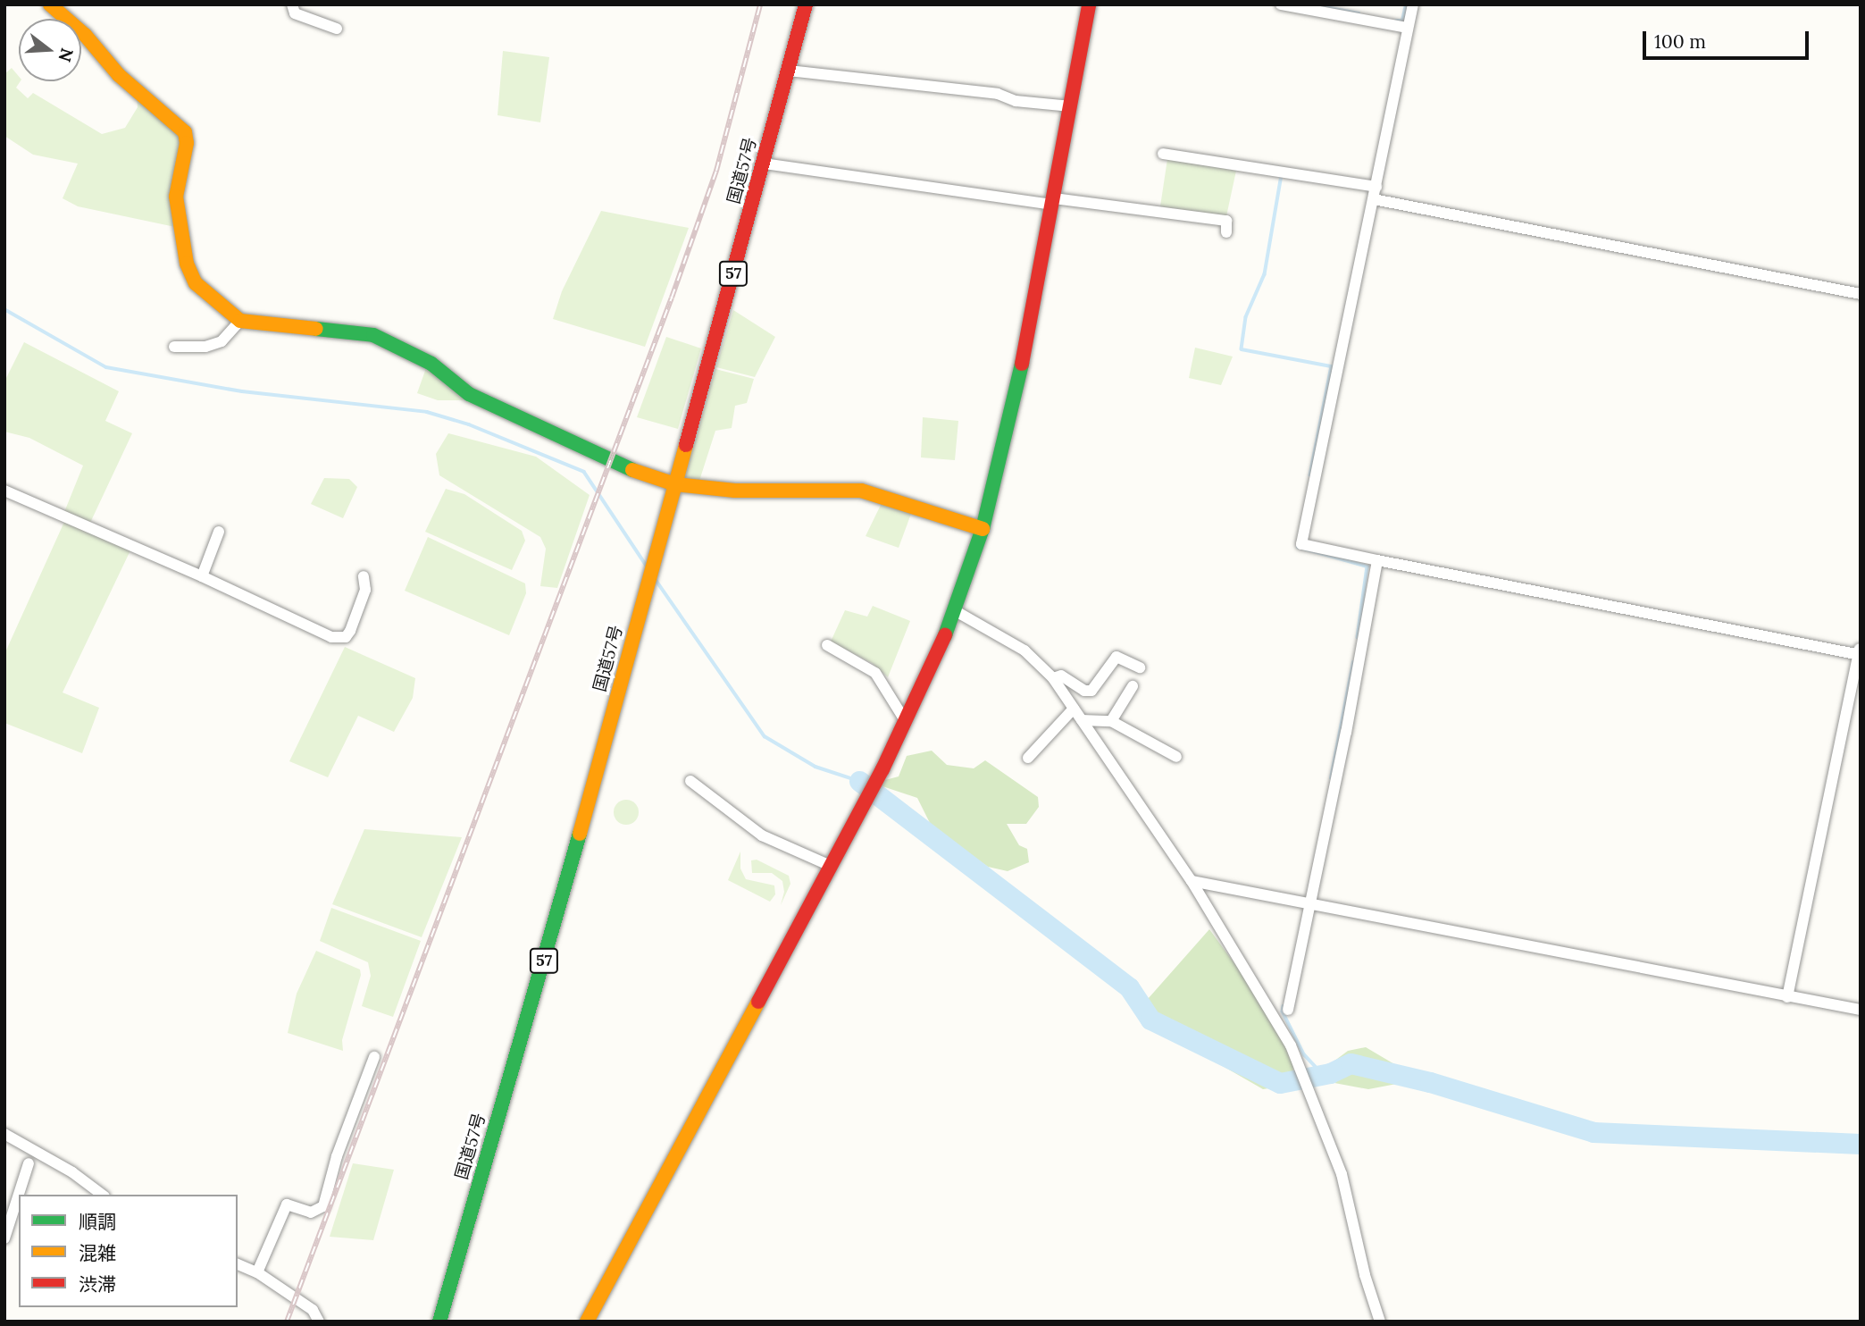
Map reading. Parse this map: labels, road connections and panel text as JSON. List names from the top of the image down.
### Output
{
  "streets": {
    "main road": ["国道57号", "57"]
  },
  "legend": ["順調", "混雑", "渋滞"],
  "scale_bar": "100 m",
  "north": "right"
}
